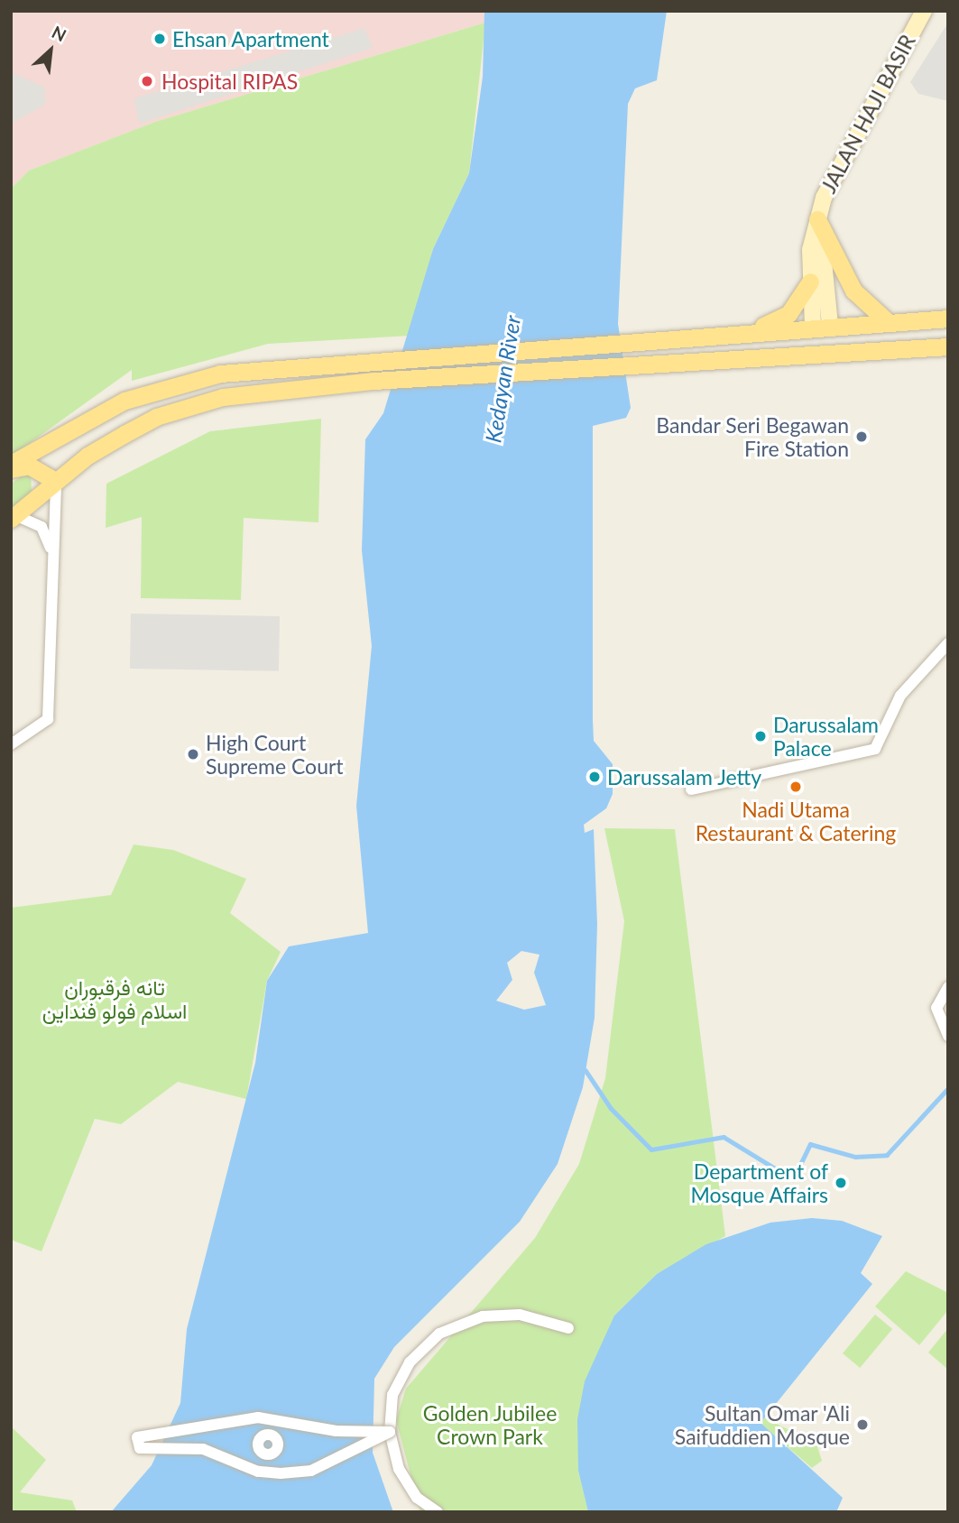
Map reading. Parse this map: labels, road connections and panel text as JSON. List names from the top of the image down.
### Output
{
  "streets": {
    "main road": ["JALAN HAJI BASIR"]
  },
  "water": ["Kedayan River"],
  "parks": ["تانه فرقبوران اسلام فولو فنداين", "Golden Jubilee Crown Park"],
  "places": [
    "Ehsan Apartment",
    "Hospital RIPAS",
    "Bandar Seri Begawan Fire Station",
    "Darussalam Palace",
    "High Court Supreme Court",
    "Darussalam Jetty",
    "Nadi Utama Restaurant & Catering",
    "Department of Mosque Affairs",
    "Sultan Omar 'Ali Saifuddien Mosque"
  ],
  "north": "top right"
}
